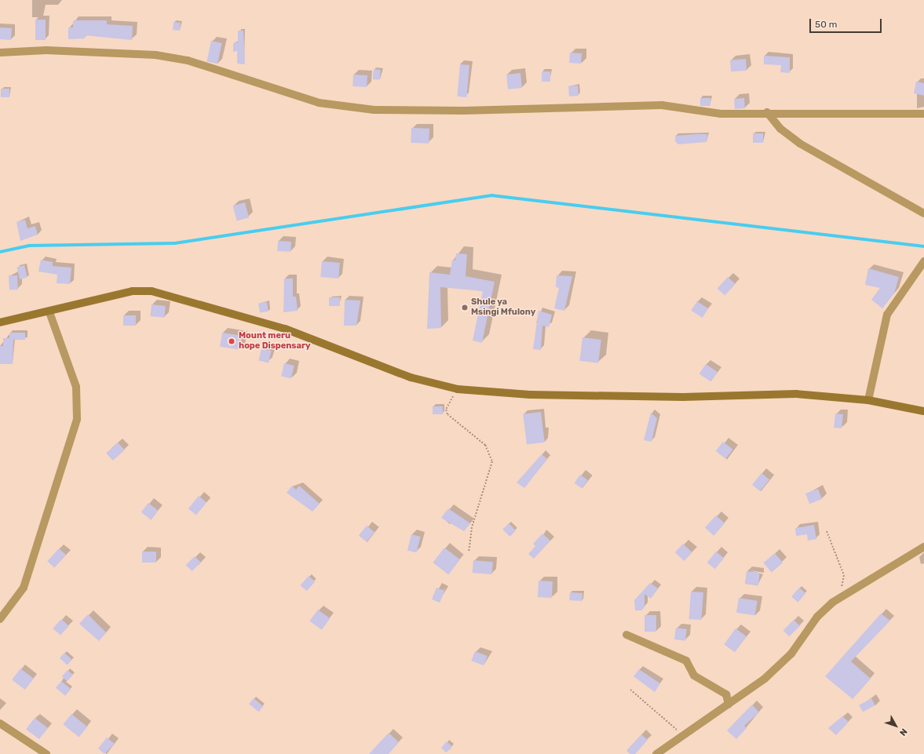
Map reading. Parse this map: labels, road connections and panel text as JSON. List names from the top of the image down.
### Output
{
  "places": ["Shule ya Msingi Mfulony", "Mount meru hope Dispensary"],
  "scale_bar": "50 m",
  "north": "bottom right"
}
